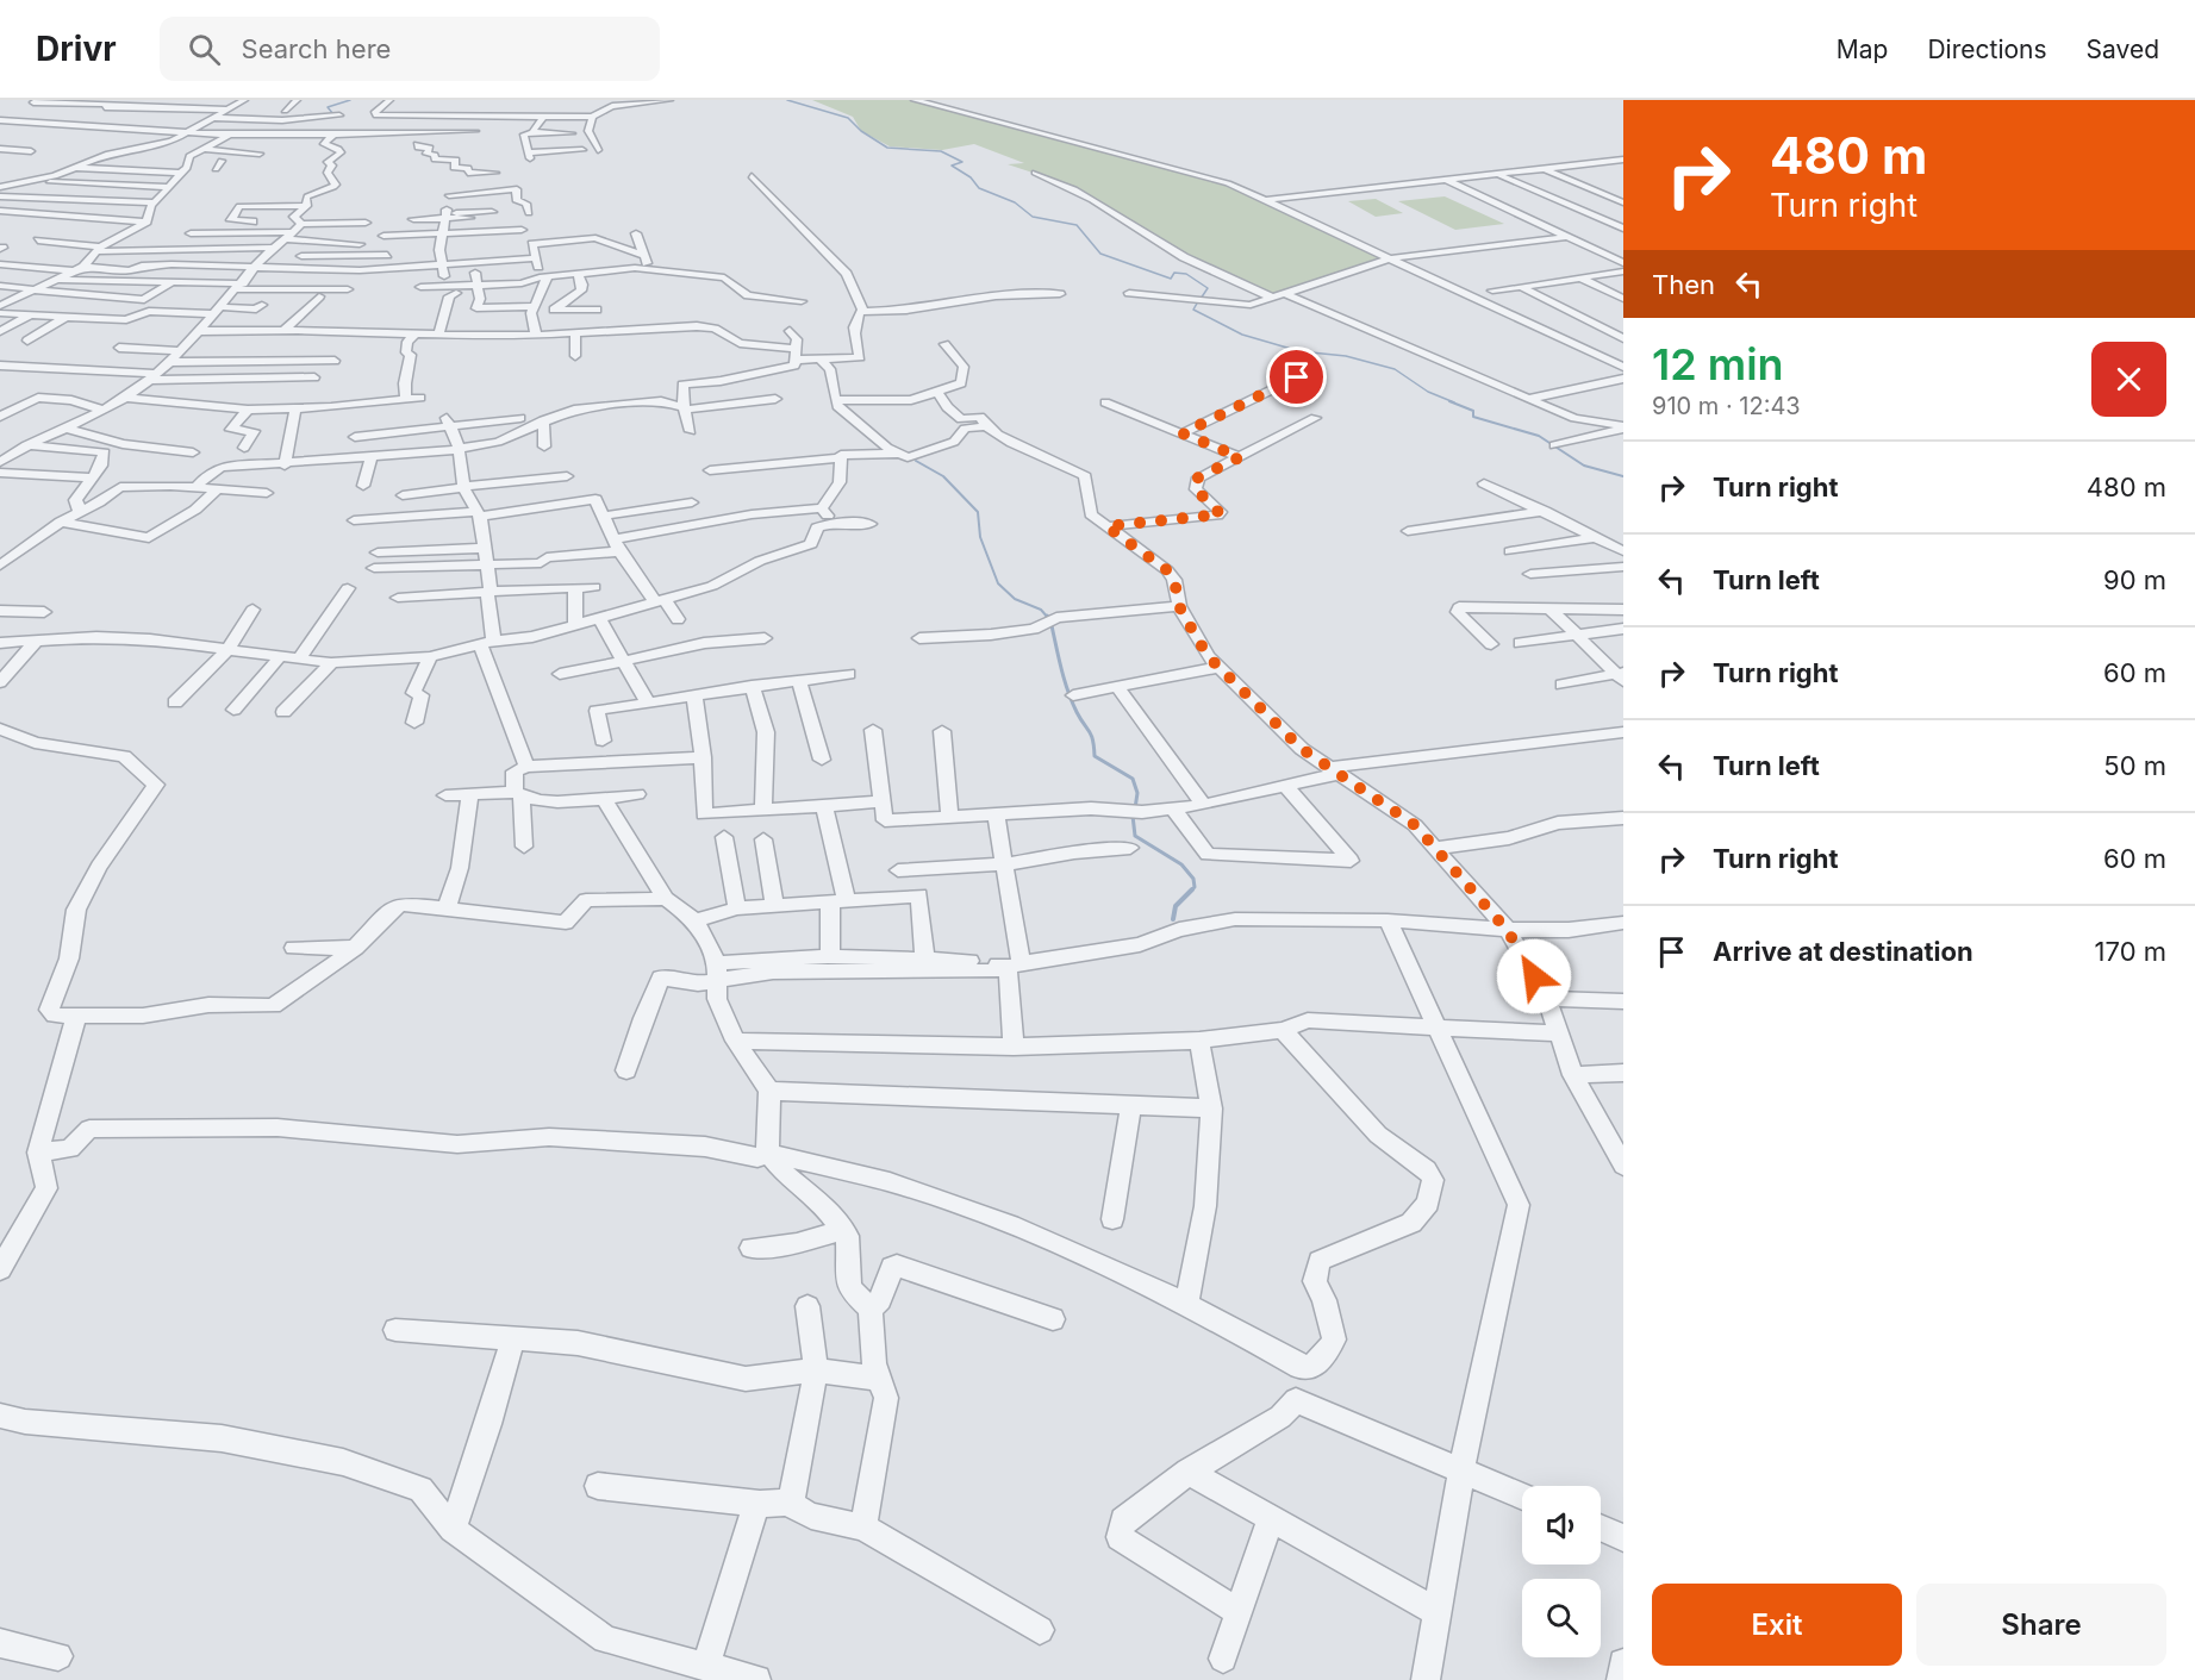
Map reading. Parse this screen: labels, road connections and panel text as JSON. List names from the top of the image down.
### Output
{
  "page": {
    "header": "Drivr",
    "search": "Search here",
    "nav": ["Map", "Directions", "Saved"],
    "turn": ["480 m", "Turn right"],
    "then": "Then",
    "heading": ["12 min", "910 m · 12:43"],
    "list": [
      {
        "name": "Turn right",
        "value": "480 m"
      },
      {
        "name": "Turn left",
        "value": "90 m"
      },
      {
        "name": "Turn right",
        "value": "60 m"
      },
      {
        "name": "Turn left",
        "value": "50 m"
      },
      {
        "name": "Turn right",
        "value": "60 m"
      },
      {
        "name": "Arrive at destination",
        "value": "170 m"
      }
    ],
    "buttons": ["Exit", "Share"]
  }
}
